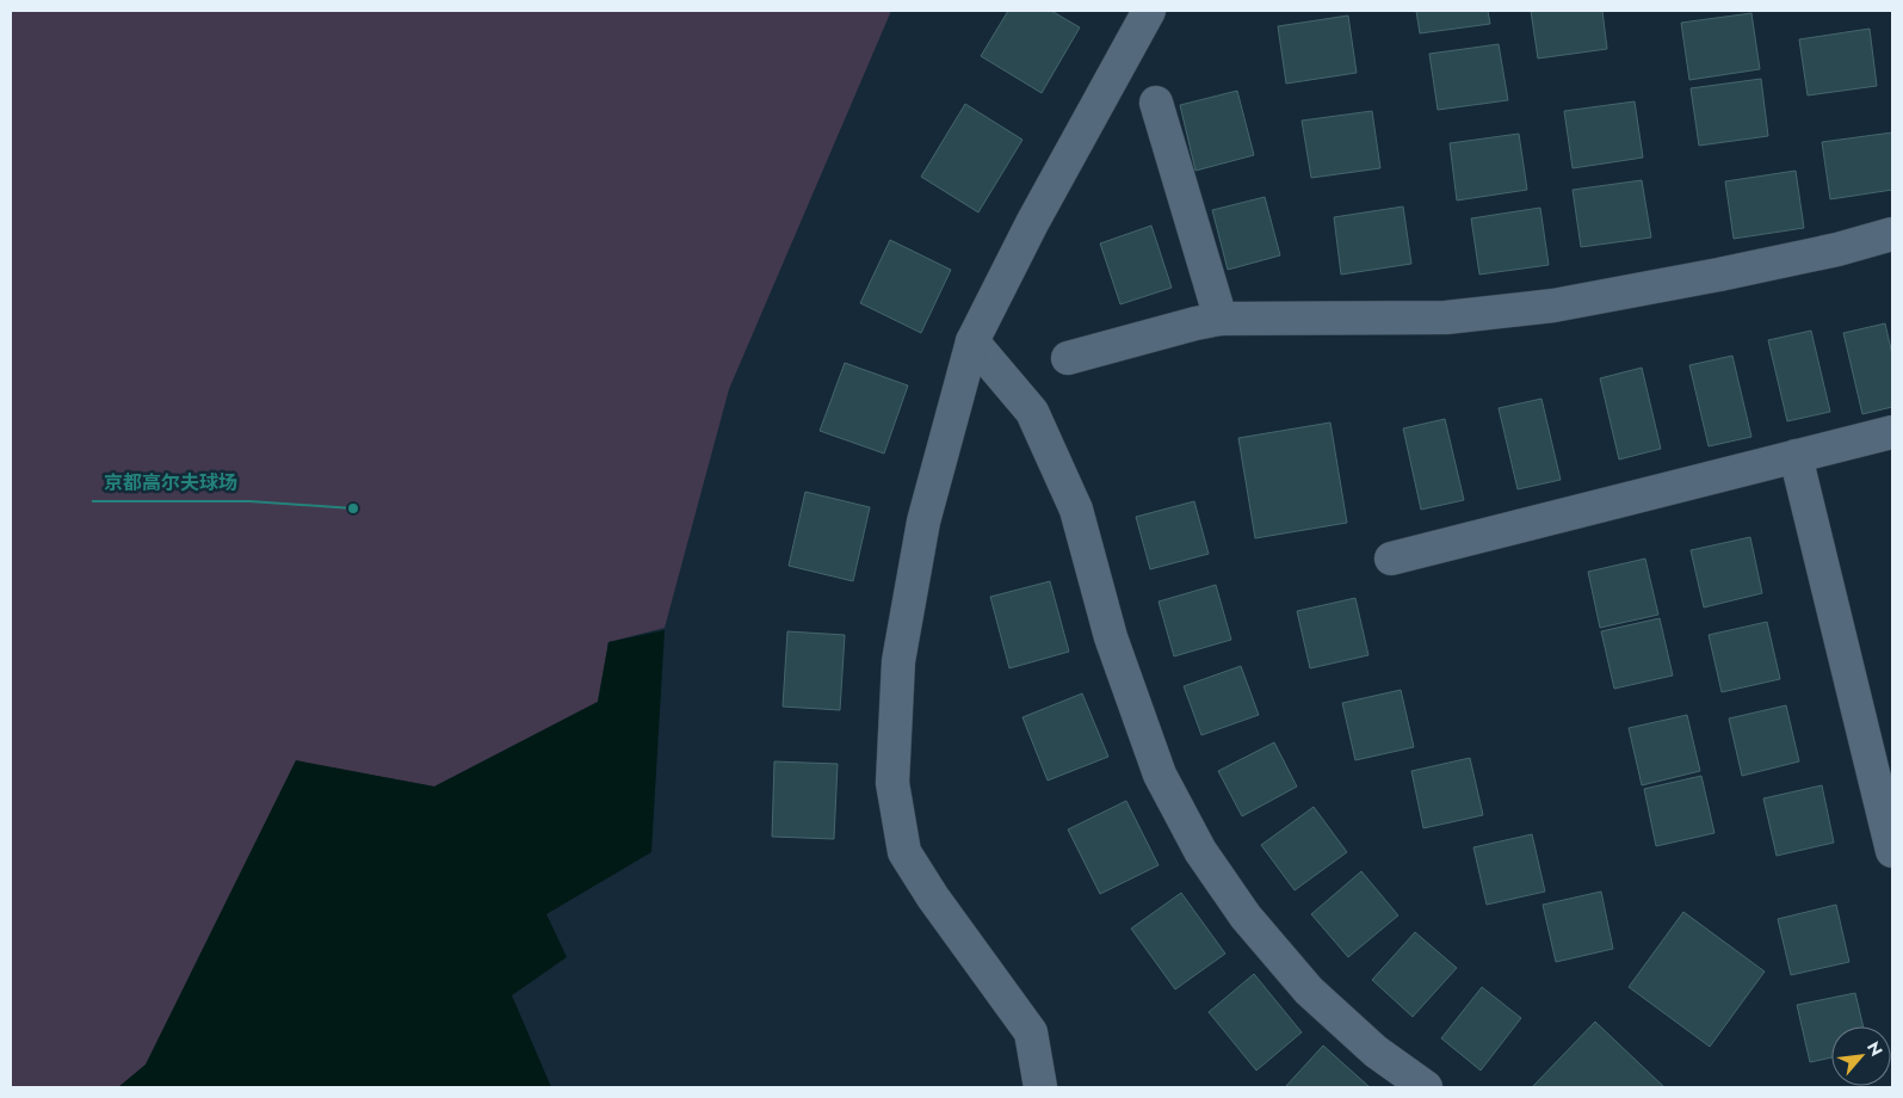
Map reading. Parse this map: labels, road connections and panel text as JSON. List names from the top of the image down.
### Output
{
  "places": ["京都高尔夫球场"],
  "north": "top right"
}
